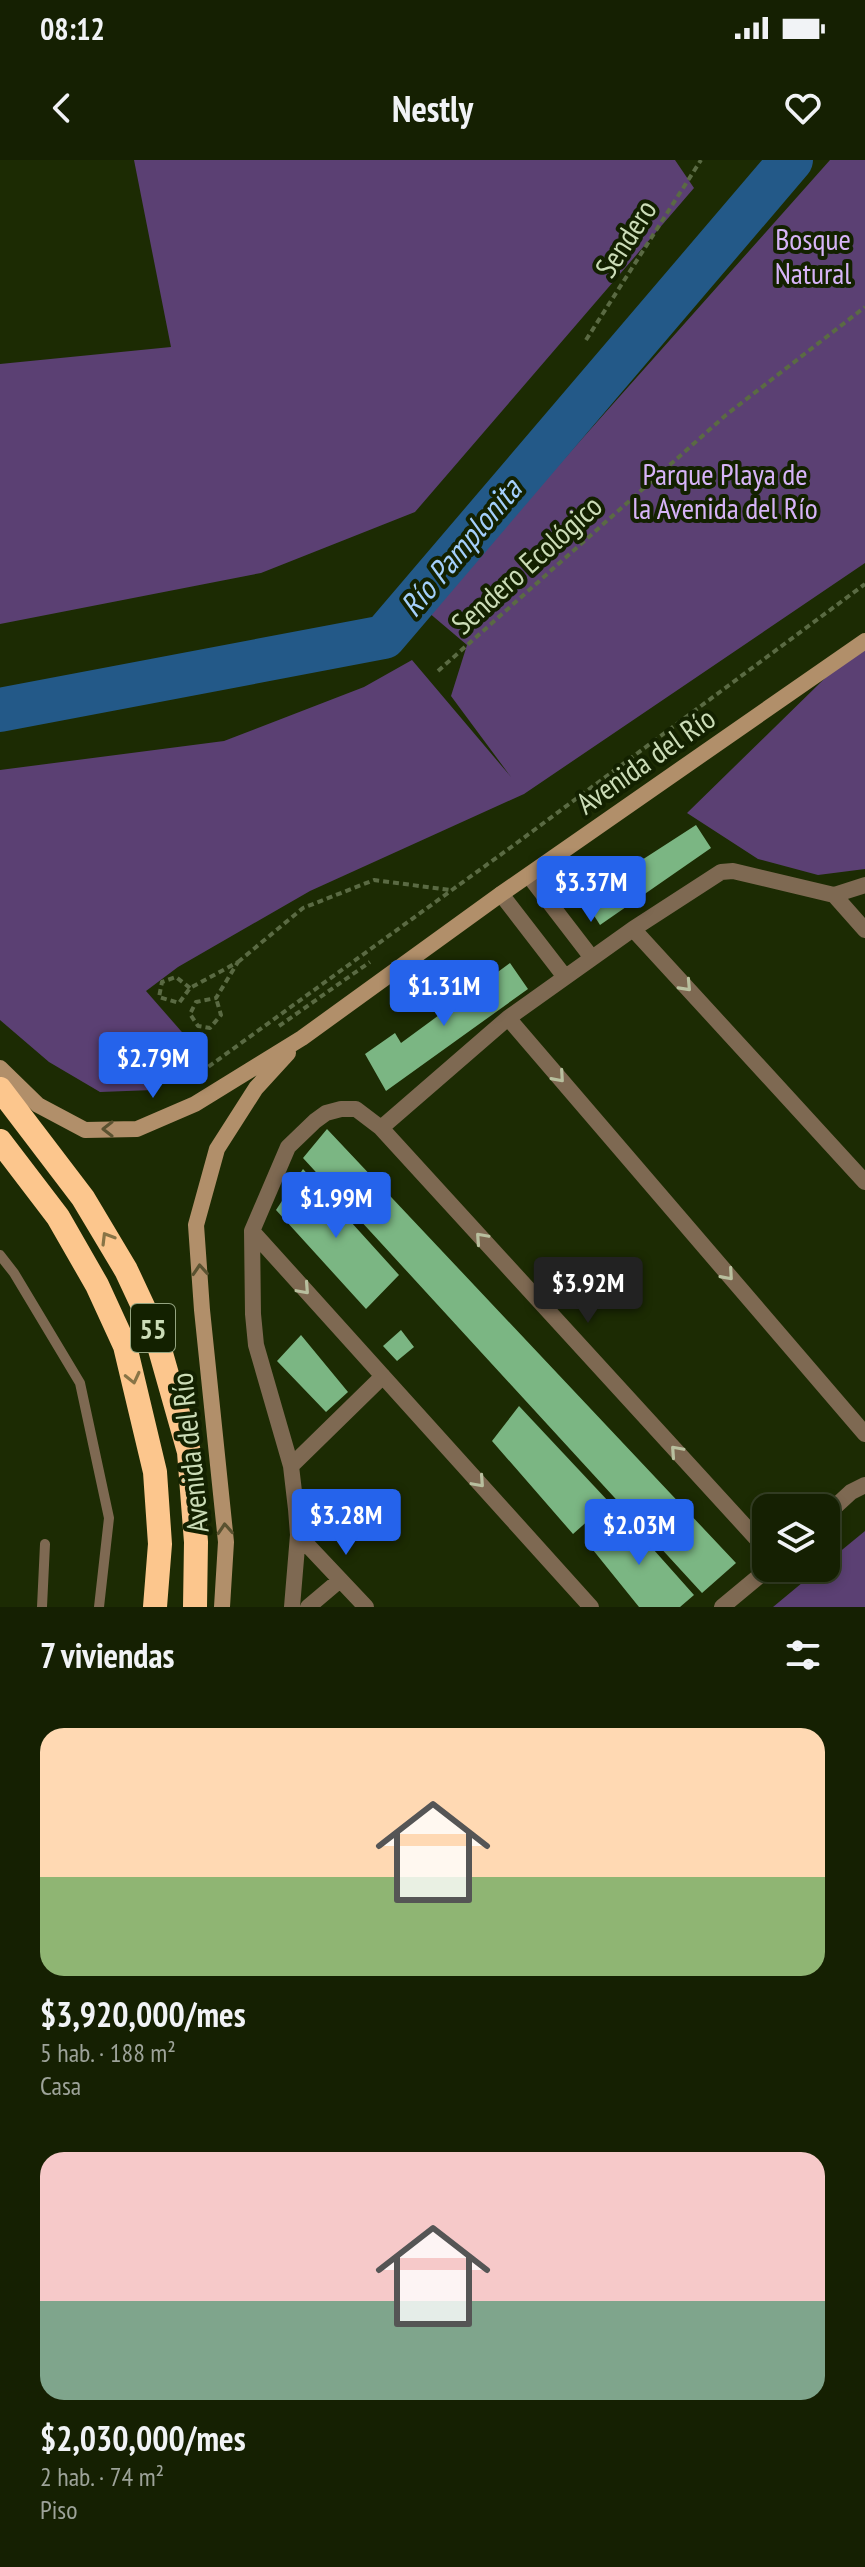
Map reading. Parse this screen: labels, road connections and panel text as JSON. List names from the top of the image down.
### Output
{
  "streets": {
    "highway": ["55"],
    "main road": ["Avenida del Río"],
    "path": ["Sendero", "Sendero Ecológico"]
  },
  "water": ["Río Pamplonita"],
  "parks": ["Bosque Natural", "Parque Playa de la Avenida del Río"],
  "page": {
    "status": "08:12",
    "header": "Nestly",
    "price": [
      "$3.37M",
      "$1.31M",
      "$2.79M",
      "$1.99M",
      "$3.92M",
      "$3.28M",
      "$2.03M"
    ],
    "heading": "7 viviendas",
    "list": [
      {
        "name": "$3,920,000/mes",
        "note": "5 hab. · 188 m² · Casa"
      },
      {
        "name": "$2,030,000/mes",
        "note": "2 hab. · 74 m² · Piso"
      }
    ]
  }
}
